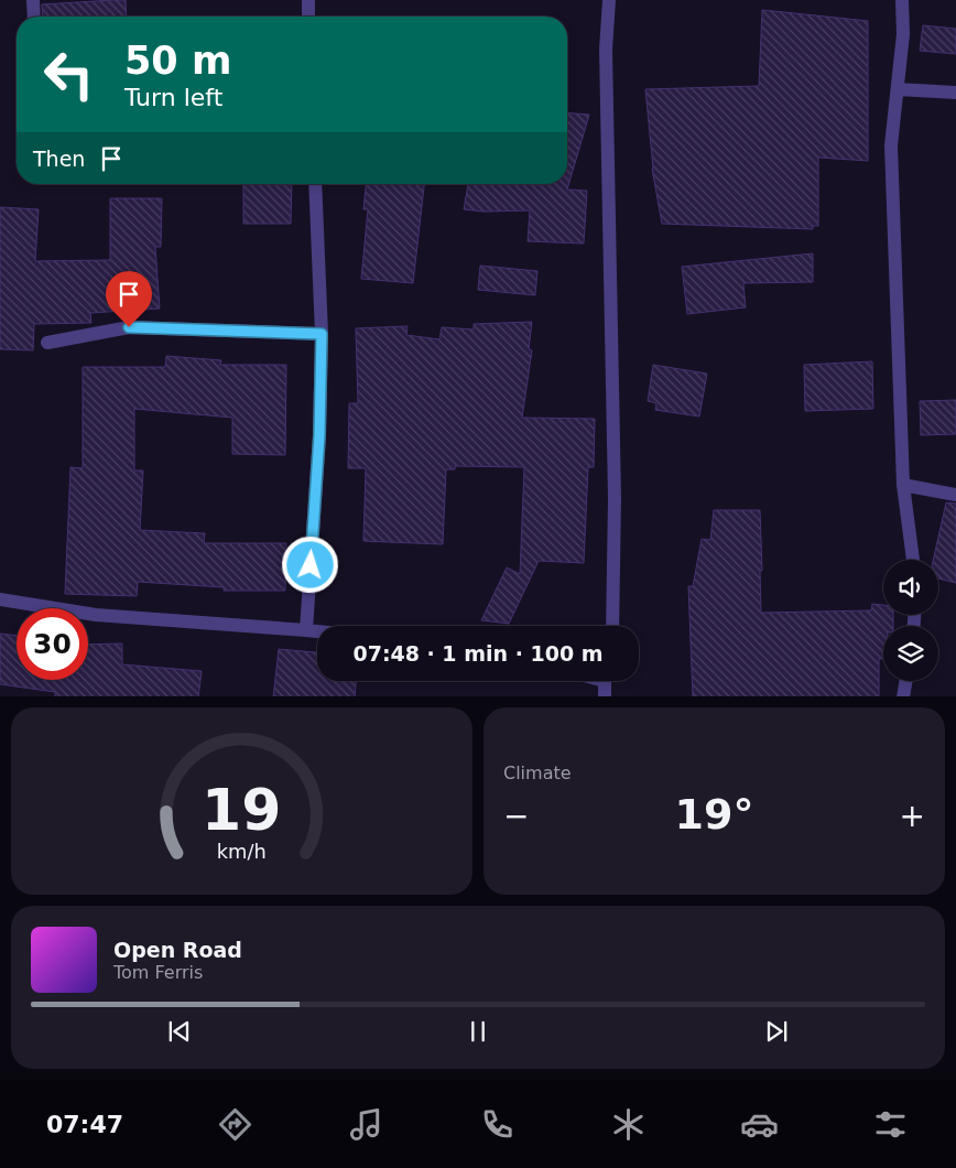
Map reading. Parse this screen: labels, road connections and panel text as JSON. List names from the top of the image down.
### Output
{
  "page": {
    "turn": ["50 m", "Turn left"],
    "then": "Then",
    "limit": "30",
    "trip": "07:48 · 1 min · 100 m",
    "tile": "Climate",
    "heat": ["−", "19°", "+"],
    "song": ["Open Road", "Tom Ferris"],
    "tabs": "07:47",
    "gauge": ["19", "km/h"]
  }
}
